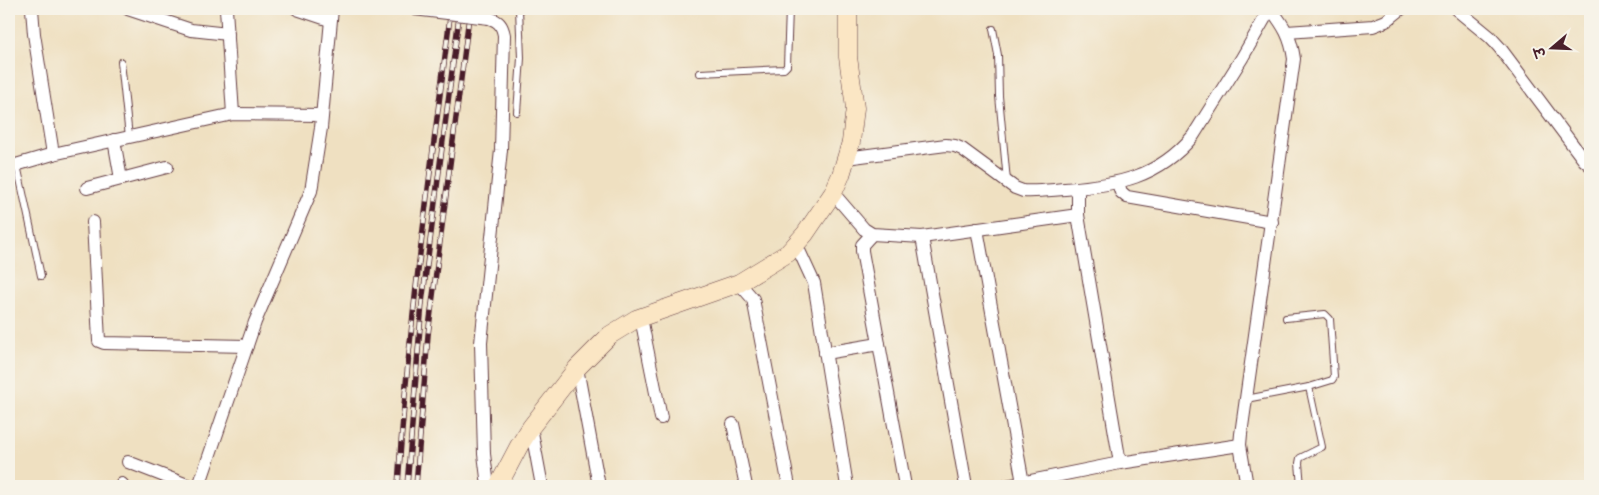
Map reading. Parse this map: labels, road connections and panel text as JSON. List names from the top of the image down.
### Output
{
  "north": "left"
}
